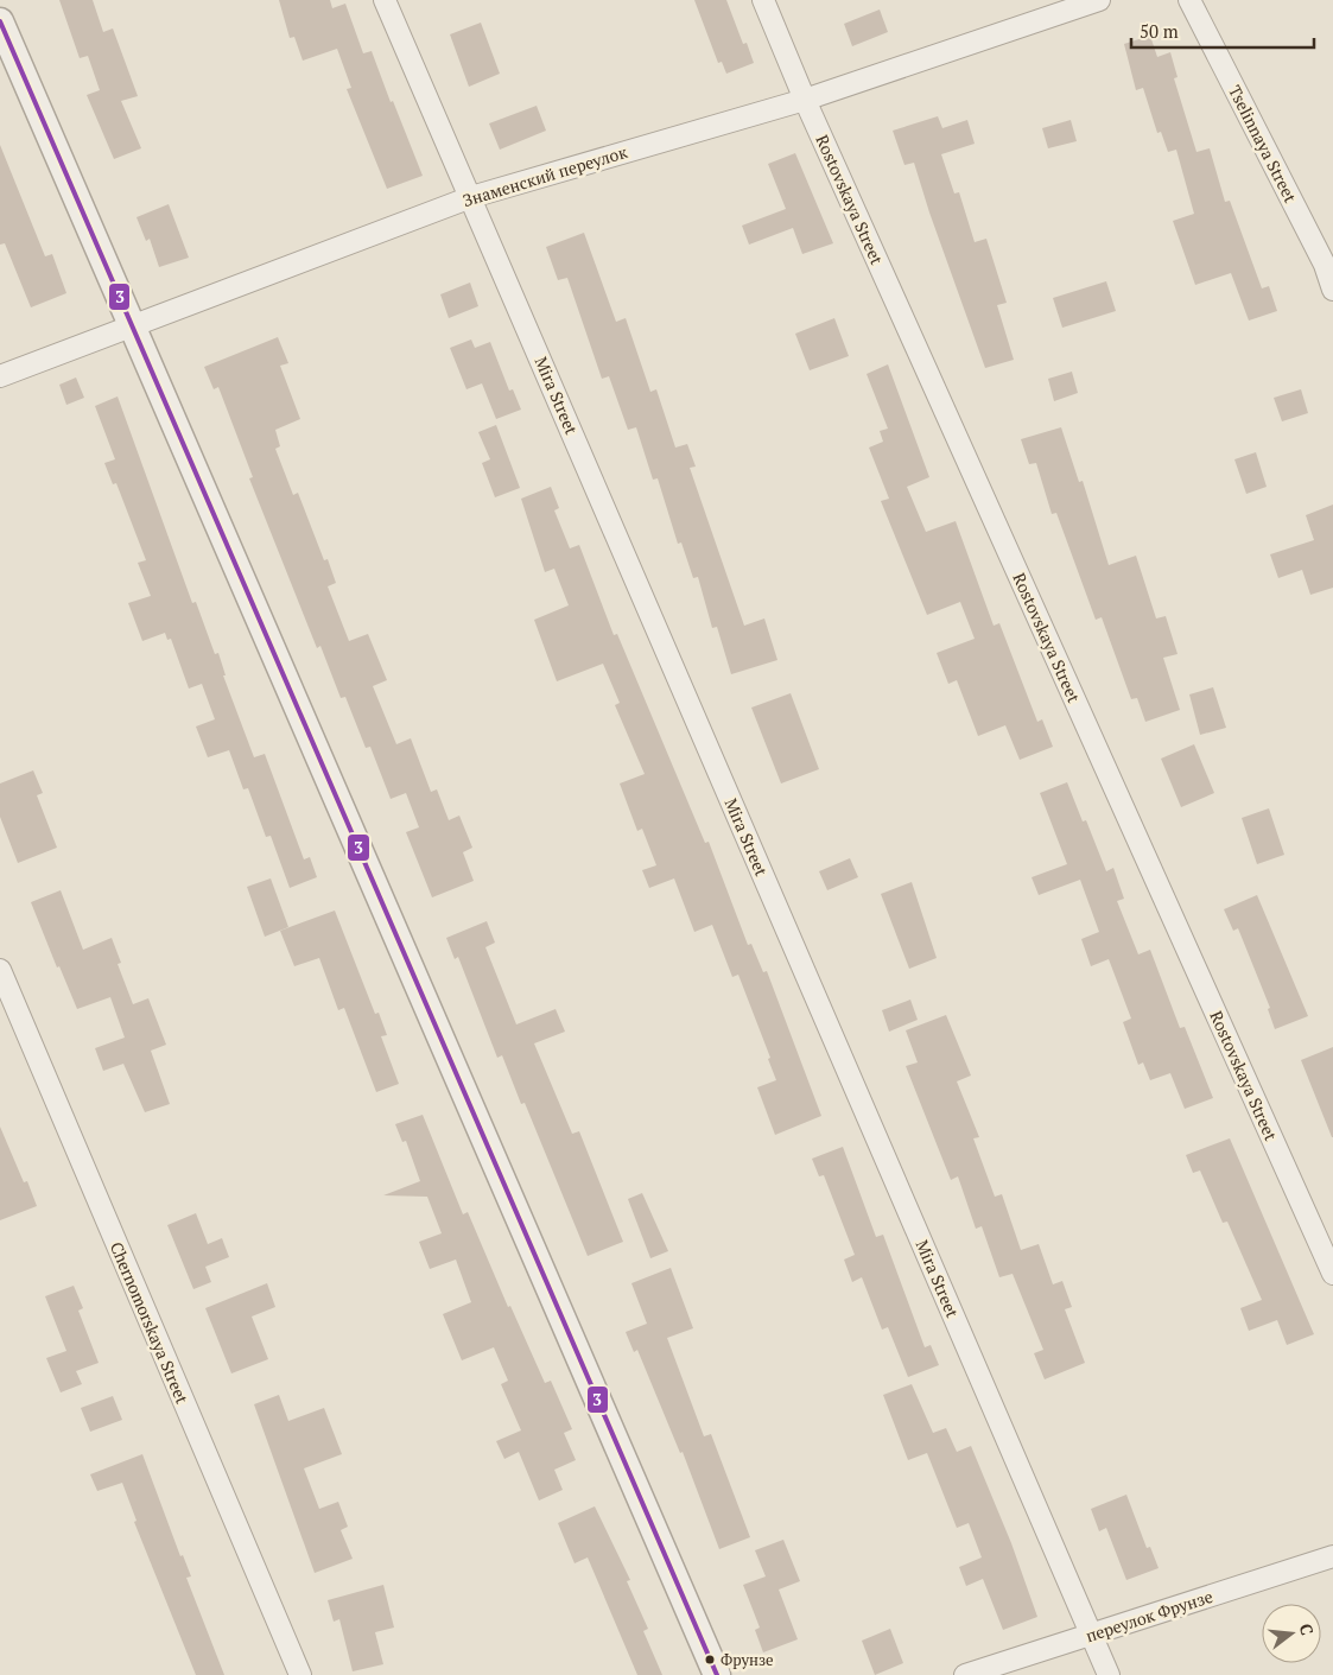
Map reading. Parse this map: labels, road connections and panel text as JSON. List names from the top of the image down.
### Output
{
  "streets": {
    "street": [
      "Tselinnaya Street",
      "Знаменский переулок",
      "Rostovskaya Street",
      "Mira Street",
      "Chernomorskaya Street",
      "переулок Фрунзе"
    ]
  },
  "crossings": [
    ["Знаменский переулок", "Rostovskaya Street"],
    ["Знаменский переулок", "Mira Street"],
    ["Mira Street", "переулок Фрунзе"]
  ],
  "places": ["Фрунзе"],
  "lines": ["transit line 3"],
  "scale_bar": "50 m",
  "north": "right"
}
